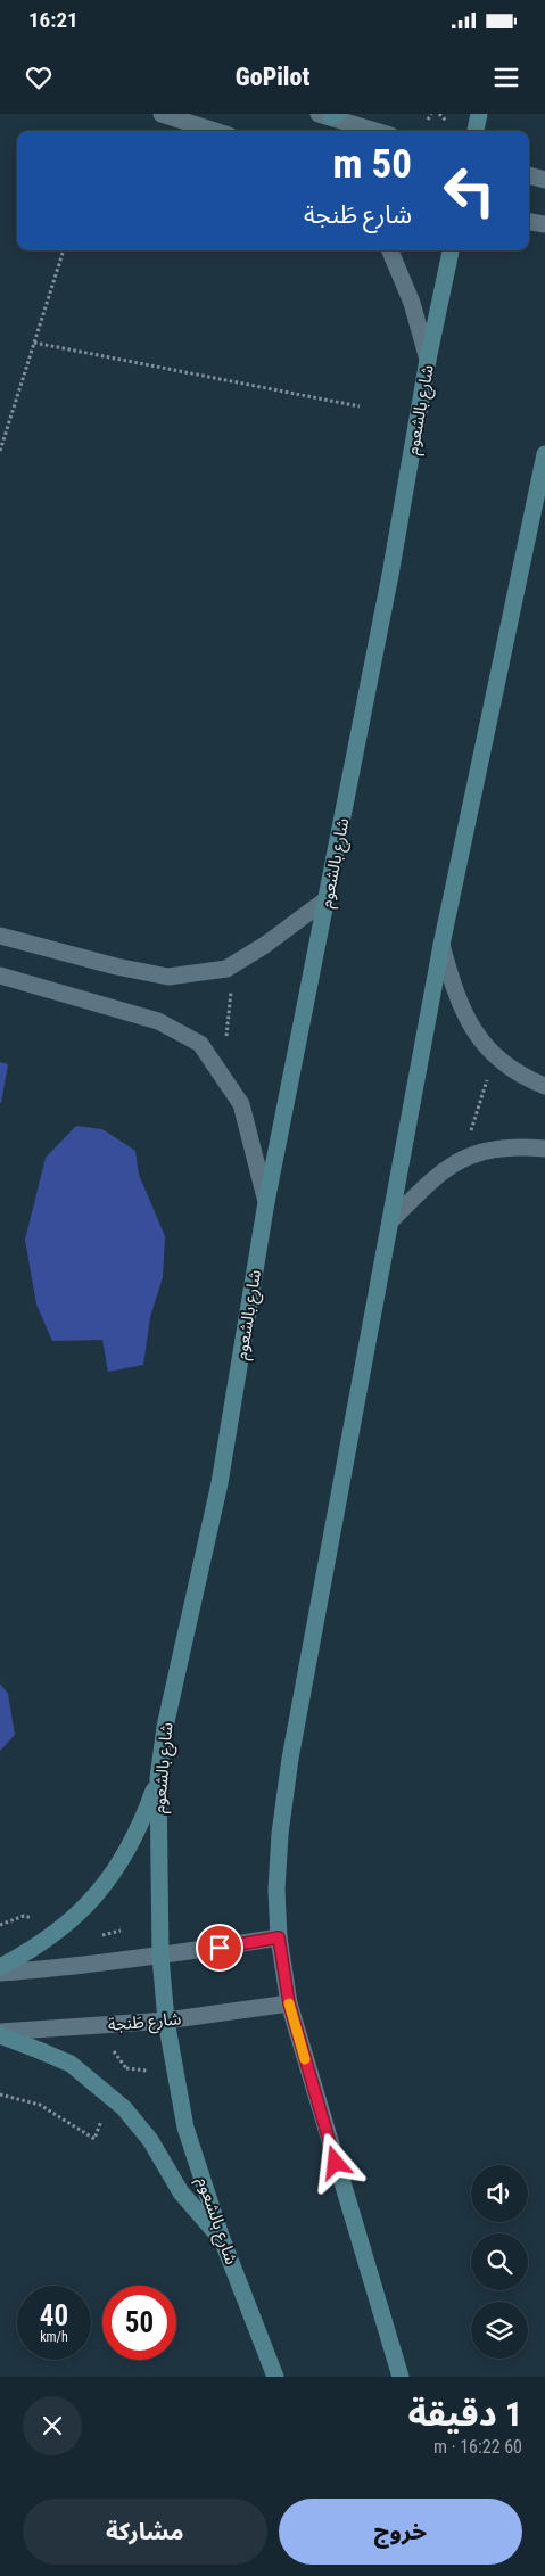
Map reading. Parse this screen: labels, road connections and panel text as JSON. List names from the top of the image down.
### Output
{
  "streets": {
    "main road": ["شارع بالشعوم"],
    "street": ["شارع طَنجة"]
  },
  "crossings": [
    ["شارع بالشعوم", "شارع طَنجة"]
  ],
  "page": {
    "status": "16:21",
    "header": "GoPilot",
    "turn": ["50 m", "شارع طَنجة"],
    "speed": "40 km/h",
    "limit": "50",
    "heading": ["1 دقيقة", "60 m · 16:22"],
    "buttons": ["خروج", "مشاركة"]
  }
}
